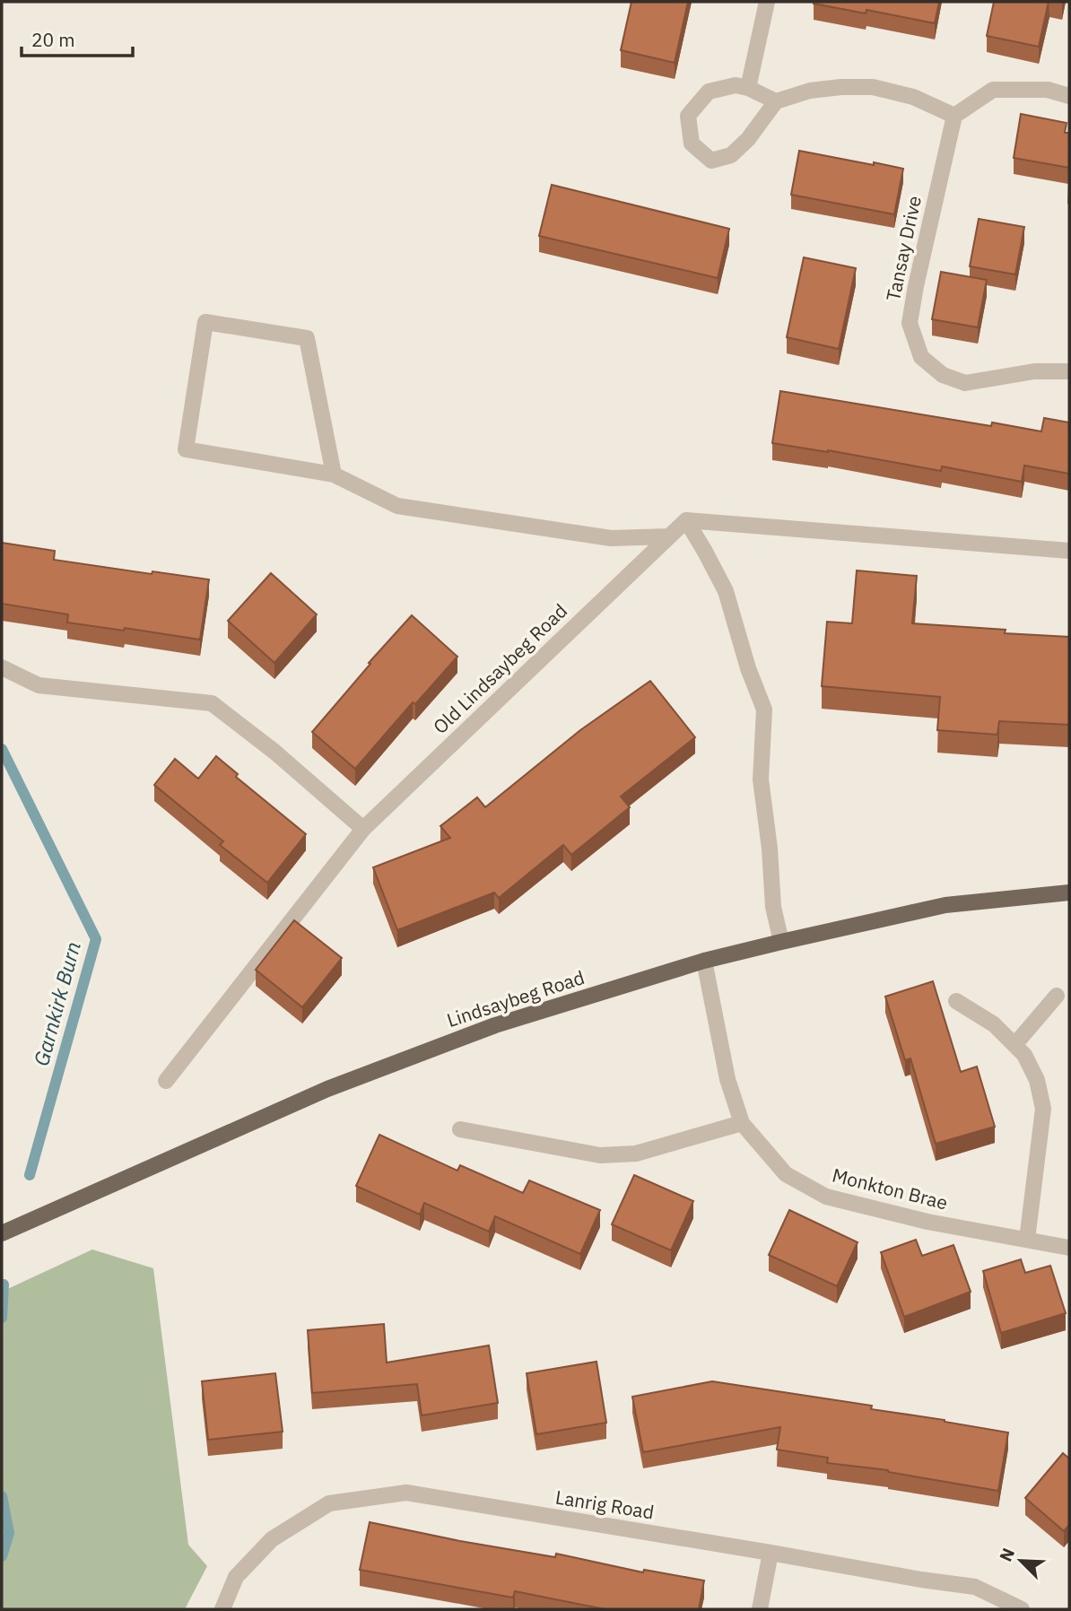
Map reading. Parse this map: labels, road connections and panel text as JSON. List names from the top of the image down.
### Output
{
  "streets": {
    "main road": ["Lindsaybeg Road"],
    "street": [
      "Tansay Drive",
      "Old Lindsaybeg Road",
      "Monkton Brae",
      "Lanrig Road"
    ]
  },
  "crossings": [
    ["Lindsaybeg Road", "Monkton Brae"]
  ],
  "water": ["Garnkirk Burn"],
  "scale_bar": "20 m",
  "north": "top left"
}
